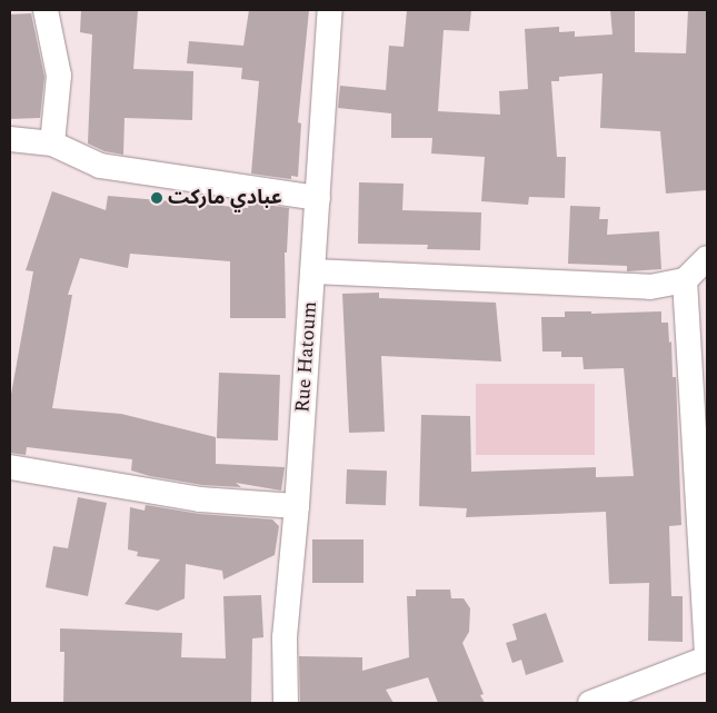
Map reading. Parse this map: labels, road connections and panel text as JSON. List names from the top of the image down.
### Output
{
  "streets": {
    "street": ["Rue Hatoum"]
  },
  "places": ["عبادي ماركت"]
}
